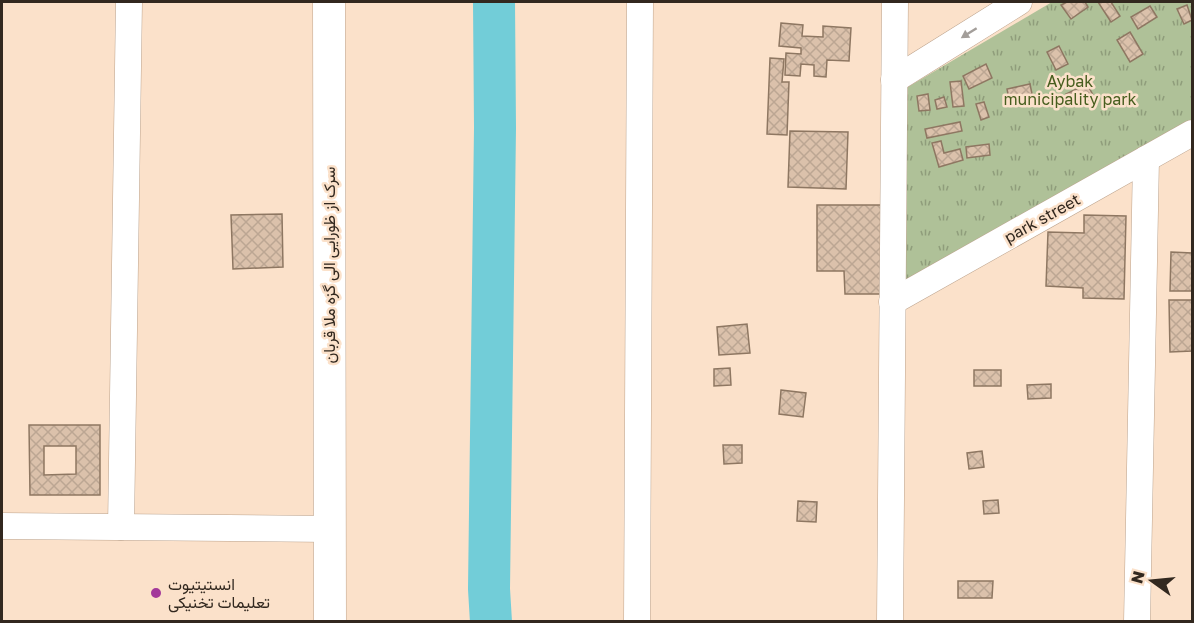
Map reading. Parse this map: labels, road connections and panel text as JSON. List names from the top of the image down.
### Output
{
  "streets": {
    "street": ["park street", "سرک از ظورایی الی گزه ملا قربان"]
  },
  "parks": ["Aybak municipality park"],
  "places": ["انستیتیوت تعلیمات تخنیکی"],
  "north": "left"
}
